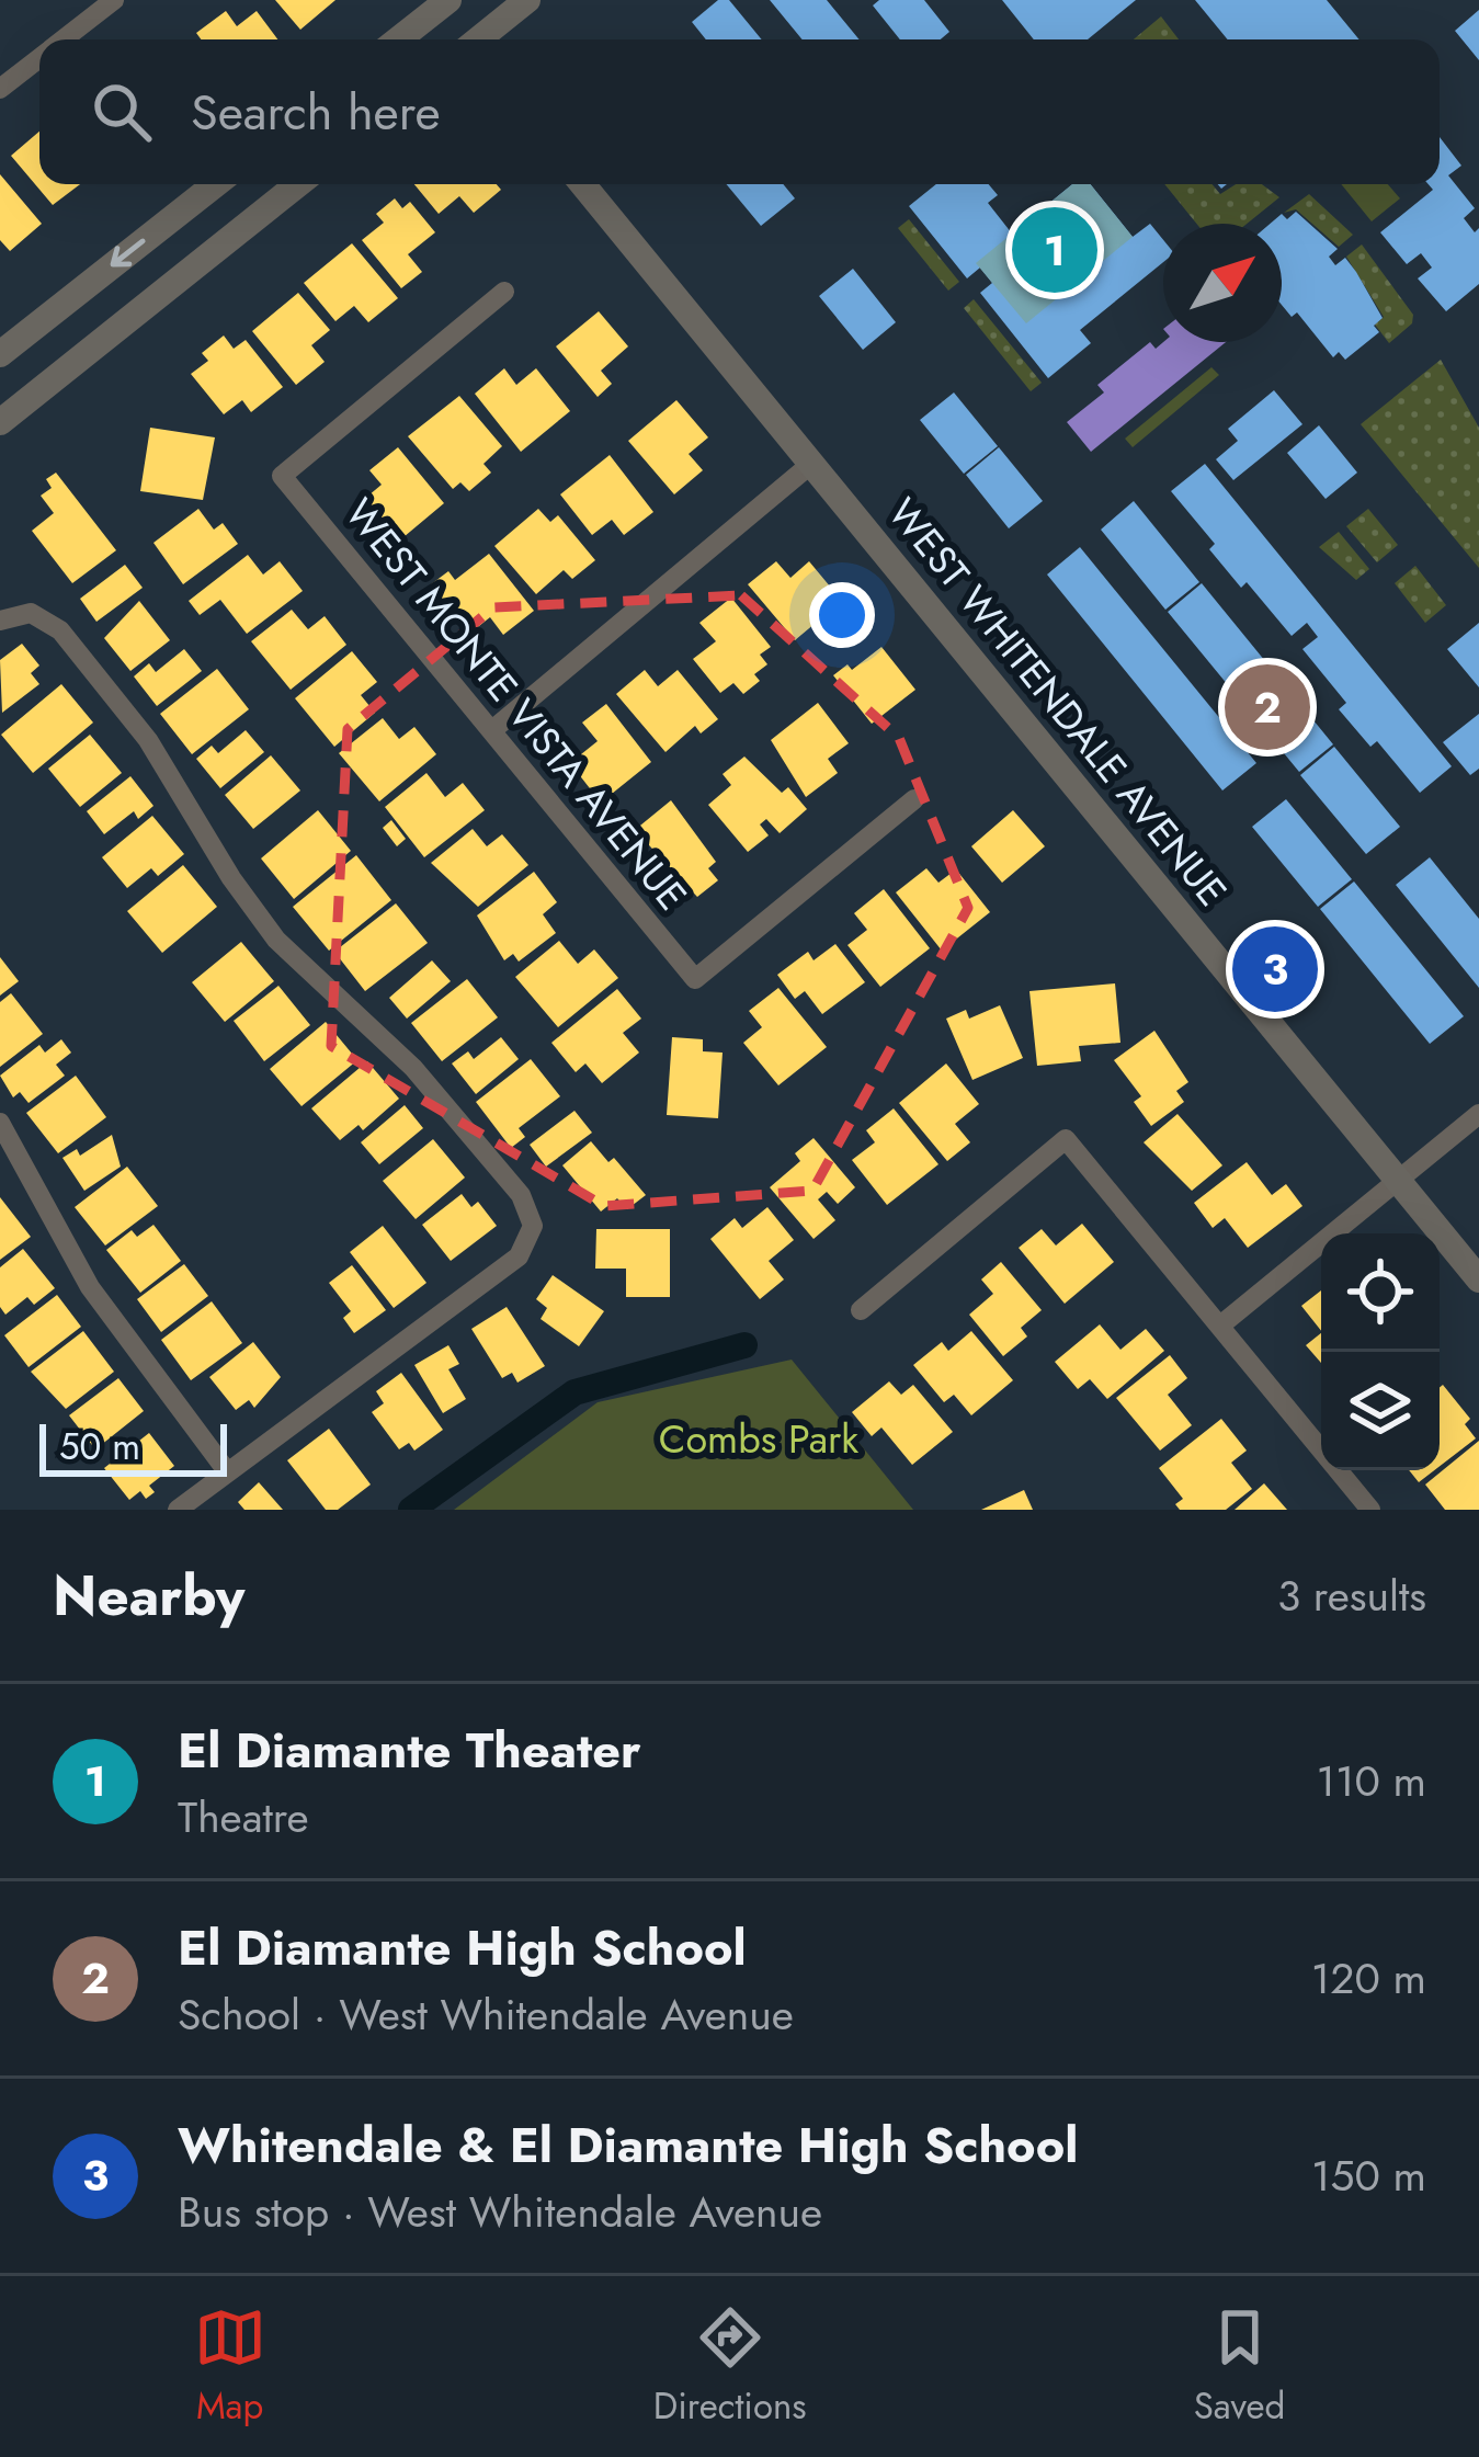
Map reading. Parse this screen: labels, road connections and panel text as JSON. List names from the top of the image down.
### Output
{
  "streets": {
    "street": ["WEST WHITENDALE AVENUE", "WEST MONTE VISTA AVENUE"]
  },
  "parks": ["Combs Park"],
  "scale_bar": "50 m",
  "north": "top right",
  "page": {
    "search": "Search here",
    "pins": ["1", "2", "3"],
    "scale": "50 m",
    "heading": ["Nearby", "3 results"],
    "list": [
      {
        "mark": "1",
        "name": "El Diamante Theater",
        "note": "Theatre",
        "value": "110 m"
      },
      {
        "mark": "2",
        "name": "El Diamante High School",
        "note": "School · West Whitendale Avenue",
        "value": "120 m"
      },
      {
        "mark": "3",
        "name": "Whitendale & El Diamante High School",
        "note": "Bus stop · West Whitendale Avenue",
        "value": "150 m"
      }
    ],
    "nav": ["Map", "Directions", "Saved"]
  }
}
